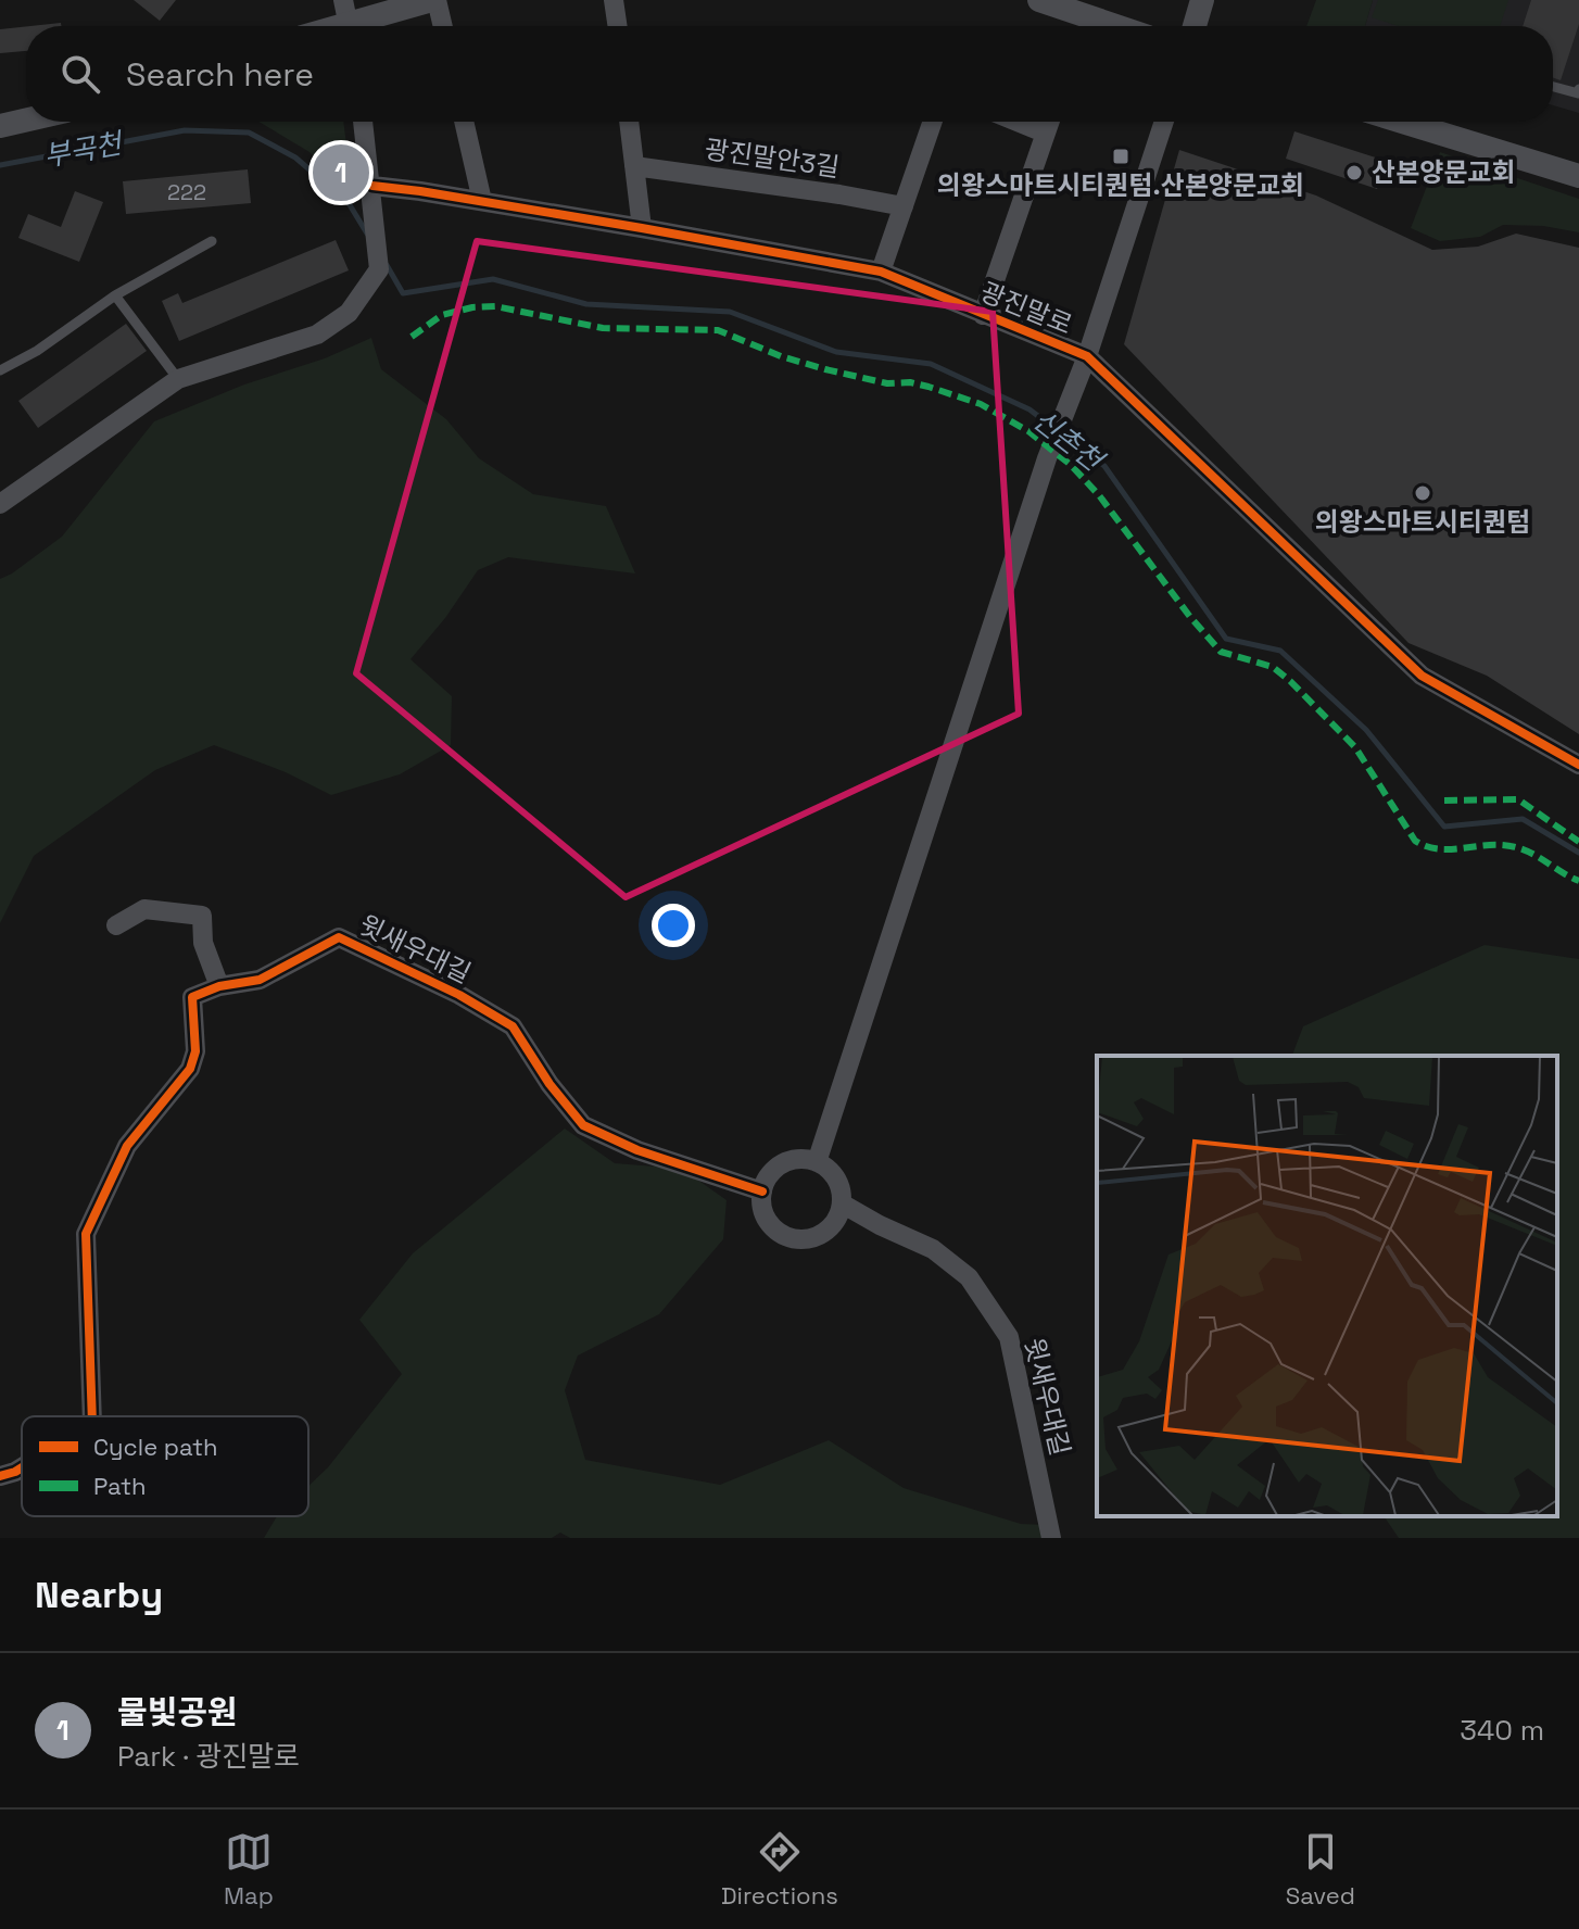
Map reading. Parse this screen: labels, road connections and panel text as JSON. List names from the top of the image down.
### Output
{
  "streets": {
    "street": ["광진말안3길", "광진말로", "윗새우대길"]
  },
  "water": ["부곡천", "신촌천"],
  "places": {
    "transit": ["의왕스마트시티퀀텀.산본양문교회"],
    "other": ["산본양문교회", "의왕스마트시티퀀텀"]
  },
  "house_numbers": ["222"],
  "legend": ["Cycle path", "Path"],
  "page": {
    "search": "Search here",
    "pins": "1",
    "heading": "Nearby",
    "list": [
      {
        "mark": "1",
        "name": "물빛공원",
        "note": "Park · 광진말로",
        "value": "340 m"
      }
    ],
    "nav": ["Map", "Directions", "Saved"]
  }
}
